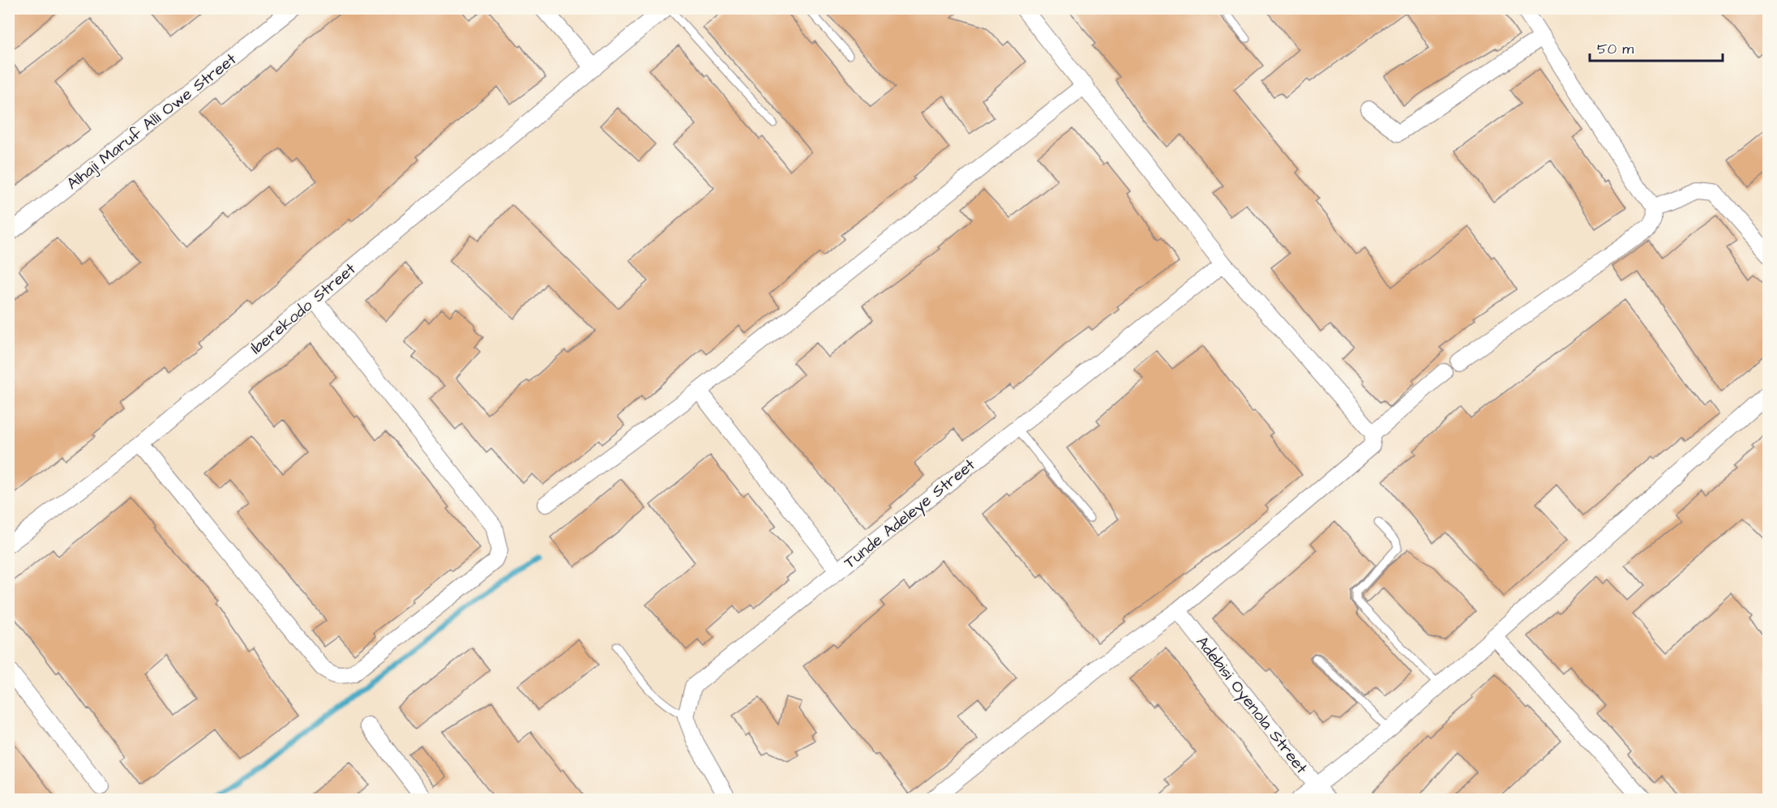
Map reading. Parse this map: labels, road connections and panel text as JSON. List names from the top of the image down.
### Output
{
  "streets": {
    "street": [
      "Alhaji Maruf Alli Owe Street",
      "Iberekodo Street",
      "Tunde Adeleye Street",
      "Adebisi Oyenola Street"
    ]
  },
  "scale_bar": "50 m"
}
